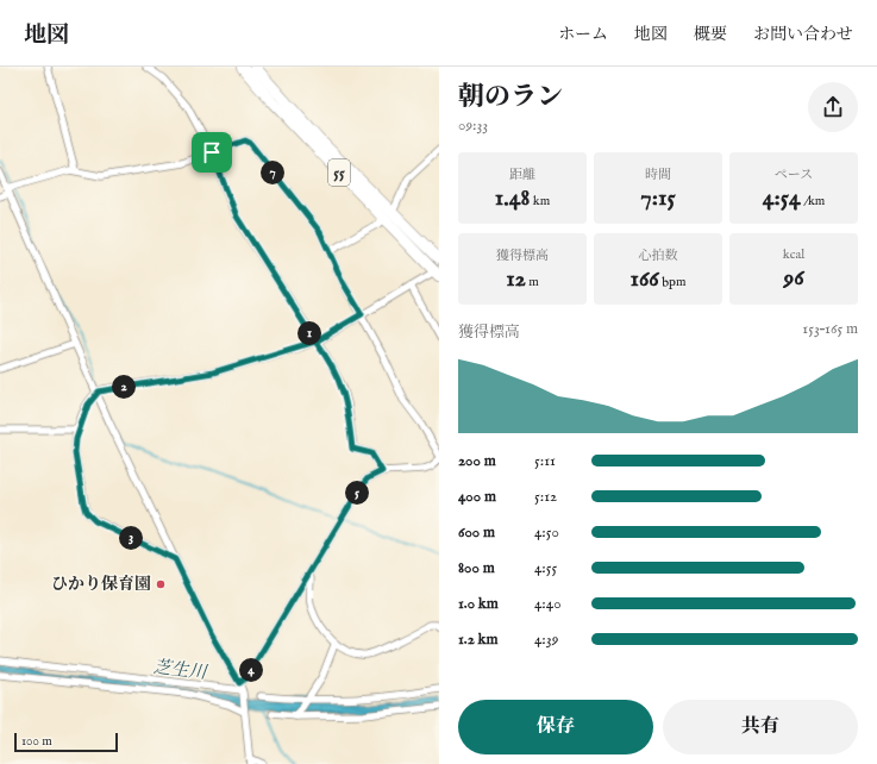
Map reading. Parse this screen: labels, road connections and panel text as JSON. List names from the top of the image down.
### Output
{
  "streets": {
    "highway": ["55"]
  },
  "water": ["芝生川"],
  "places": ["ひかり保育園"],
  "scale_bar": "100 m",
  "page": {
    "header": "地図",
    "nav": [
      "ホーム",
      "地図",
      "概要",
      "お問い合わせ"
    ],
    "heading": ["朝のラン", "09:33"],
    "stats": [
      ["距離", "1.48 km"],
      ["時間", "7:15"],
      ["ペース", "4:54 /km"],
      ["獲得標高", "12 m"],
      ["心拍数", "166 bpm"],
      ["kcal", "96"]
    ],
    "pins": [
      "7",
      "1",
      "2",
      "5",
      "3",
      "4"
    ],
    "chart": ["獲得標高", "153–165 m"],
    "list": [
      {
        "name": "200 m",
        "note": "5:11"
      },
      {
        "name": "400 m",
        "note": "5:12"
      },
      {
        "name": "600 m",
        "note": "4:50"
      },
      {
        "name": "800 m",
        "note": "4:55"
      },
      {
        "name": "1.0 km",
        "note": "4:40"
      },
      {
        "name": "1.2 km",
        "note": "4:39"
      }
    ],
    "buttons": ["保存", "共有"],
    "scale": "100 m"
  }
}
